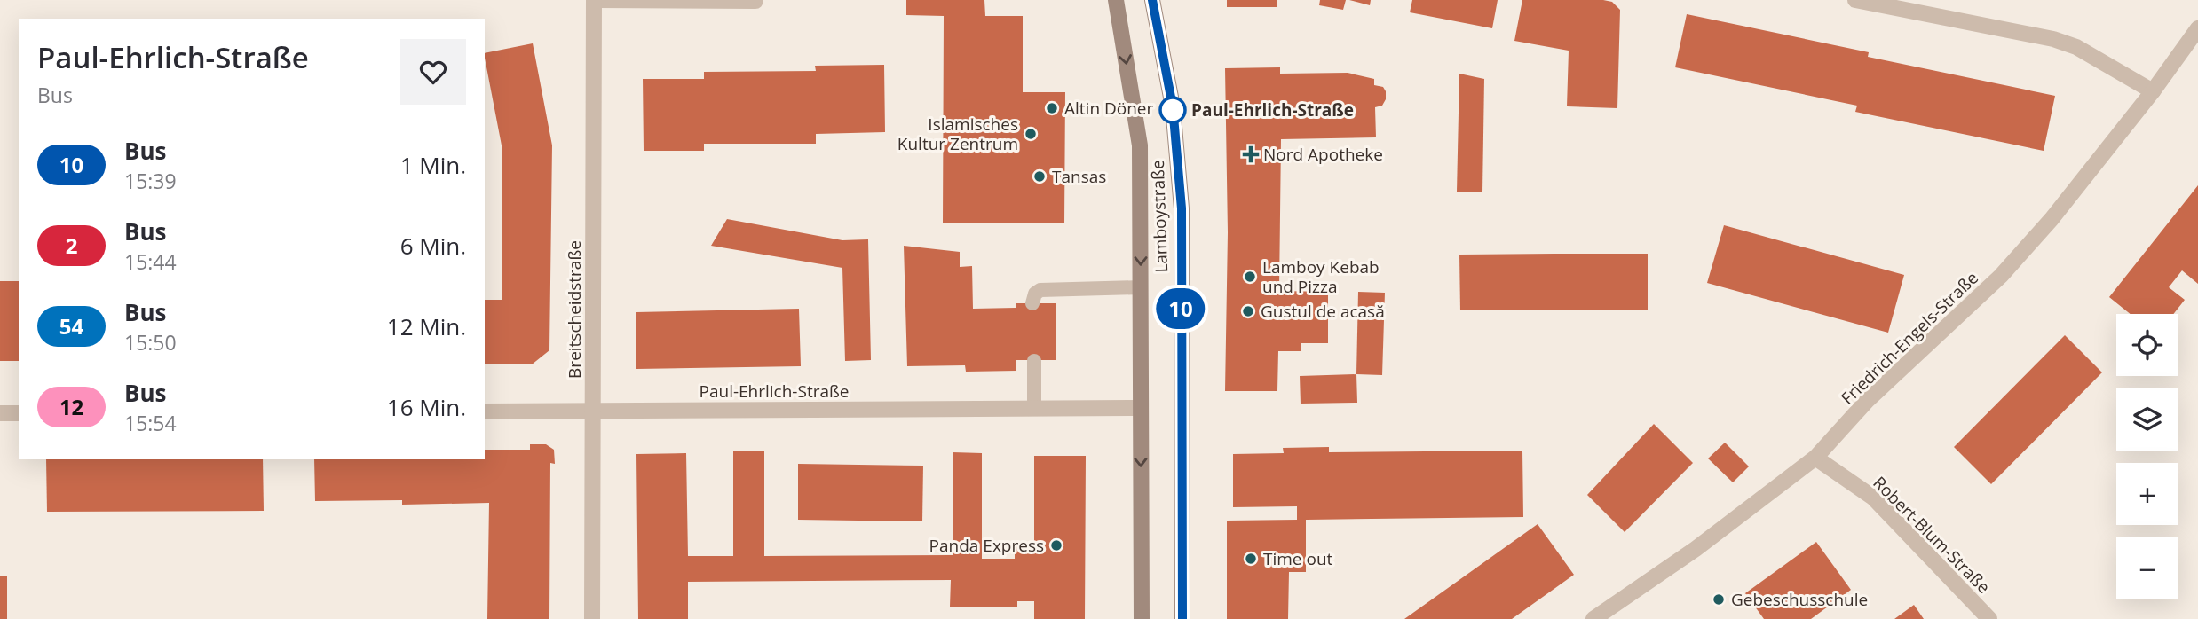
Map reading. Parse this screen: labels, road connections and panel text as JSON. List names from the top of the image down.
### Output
{
  "streets": {
    "main road": ["Lamboystraße"],
    "street": [
      "Breitscheidstraße",
      "Friedrich-Engels-Straße",
      "Paul-Ehrlich-Straße",
      "Robert-Blum-Straße"
    ]
  },
  "crossings": [
    ["Lamboystraße", "Paul-Ehrlich-Straße"],
    ["Breitscheidstraße", "Paul-Ehrlich-Straße"],
    ["Friedrich-Engels-Straße", "Robert-Blum-Straße"]
  ],
  "places": {
    "other": [
      "Altin Döner",
      "Paul-Ehrlich-Straße",
      "Islamisches Kultur Zentrum",
      "Tansas",
      "Lamboy Kebab und Pizza",
      "Gustul de acasă",
      "Panda Express",
      "Time out",
      "Gebeschusschule"
    ],
    "health": ["Nord Apotheke"]
  },
  "lines": ["bus line 10"],
  "page": {
    "on_map": "10",
    "heading": ["Paul-Ehrlich-Straße", "Bus"],
    "list": [
      {
        "mark": "10",
        "name": "Bus",
        "note": "15:39",
        "value": "1 Min."
      },
      {
        "mark": "2",
        "name": "Bus",
        "note": "15:44",
        "value": "6 Min."
      },
      {
        "mark": "54",
        "name": "Bus",
        "note": "15:50",
        "value": "12 Min."
      },
      {
        "mark": "12",
        "name": "Bus",
        "note": "15:54",
        "value": "16 Min."
      }
    ],
    "map_buttons": ["+", "−"]
  }
}
